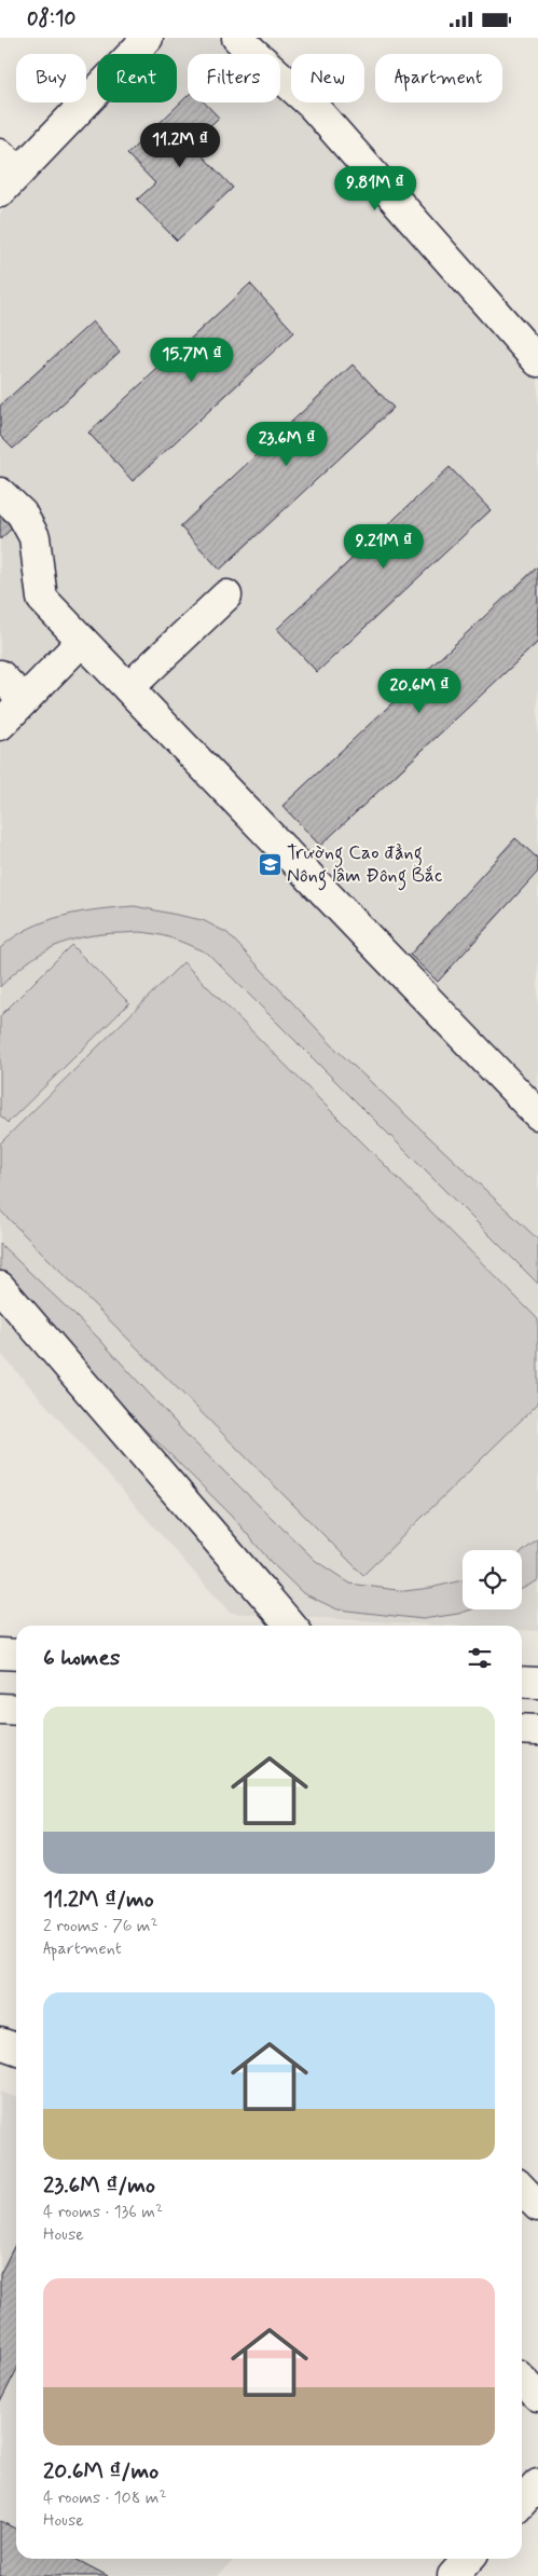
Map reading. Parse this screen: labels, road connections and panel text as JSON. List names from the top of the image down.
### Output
{
  "places": {
    "school or university": ["Trường Cao đẳng Nông lâm Đông Bắc"]
  },
  "page": {
    "status": "08:10",
    "chip": [
      "Buy",
      "Rent",
      "Filters",
      "New",
      "Apartment"
    ],
    "price": [
      "11.2M ₫",
      "9.81M ₫",
      "15.7M ₫",
      "23.6M ₫",
      "9.21M ₫",
      "20.6M ₫"
    ],
    "heading": "6 homes",
    "list": [
      {
        "name": "11.2M ₫/mo",
        "note": "2 rooms · 76 m² · Apartment"
      },
      {
        "name": "23.6M ₫/mo",
        "note": "4 rooms · 136 m² · House"
      },
      {
        "name": "20.6M ₫/mo",
        "note": "4 rooms · 108 m² · House"
      }
    ]
  }
}
